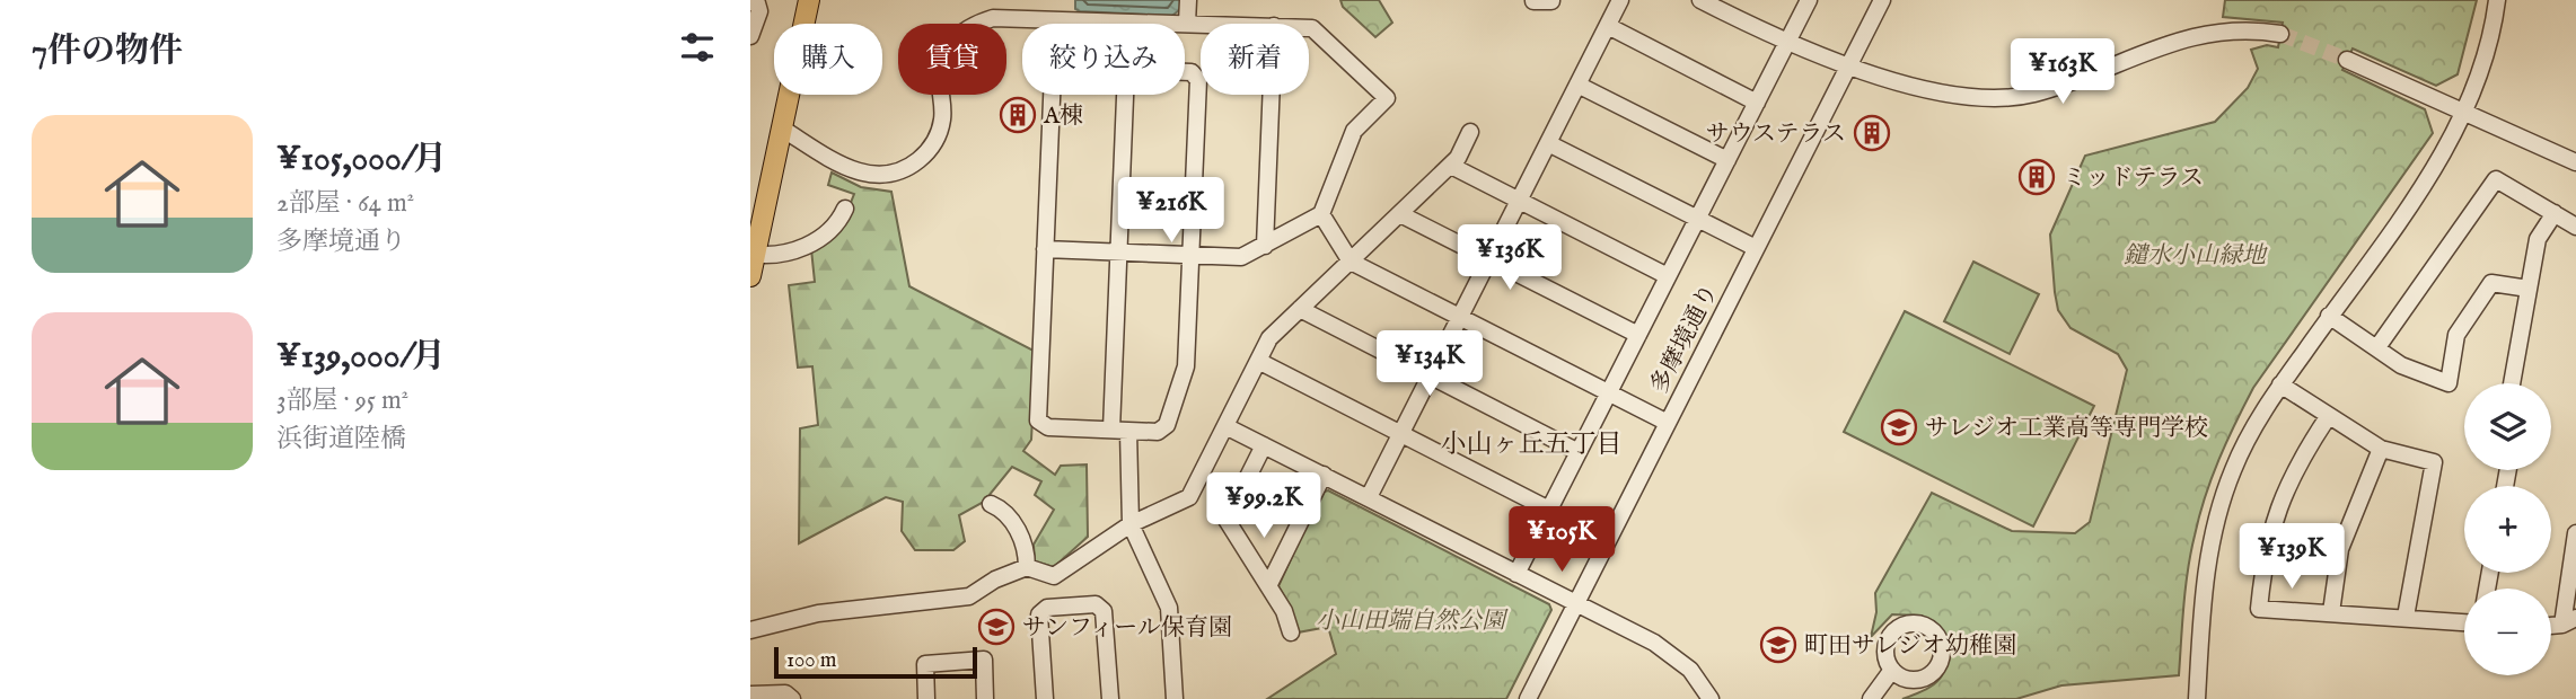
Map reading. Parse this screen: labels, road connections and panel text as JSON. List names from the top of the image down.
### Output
{
  "streets": {
    "street": ["多摩境通り"]
  },
  "districts": ["小山ヶ丘五丁目"],
  "parks": ["鑓水小山緑地", "小山田端自然公園"],
  "places": {
    "building": ["A棟", "サウステラス", "ミッドテラス"],
    "school or university": ["サレジオ工業高等専門学校", "サンフィール保育園", "町田サレジオ幼稚園"]
  },
  "scale_bar": "100 m",
  "page": {
    "heading": "7件の物件",
    "chip": [
      "購入",
      "賃貸",
      "絞り込み",
      "新着"
    ],
    "price": [
      "¥163K",
      "¥216K",
      "¥136K",
      "¥134K",
      "¥99.2K",
      "¥105K",
      "¥139K"
    ],
    "list": [
      {
        "name": "¥105,000/月",
        "note": "2部屋 · 64 m² · 多摩境通り"
      },
      {
        "name": "¥139,000/月",
        "note": "3部屋 · 95 m² · 浜街道陸橋"
      }
    ],
    "map_buttons": ["+", "−"],
    "scale": "100 m"
  }
}
